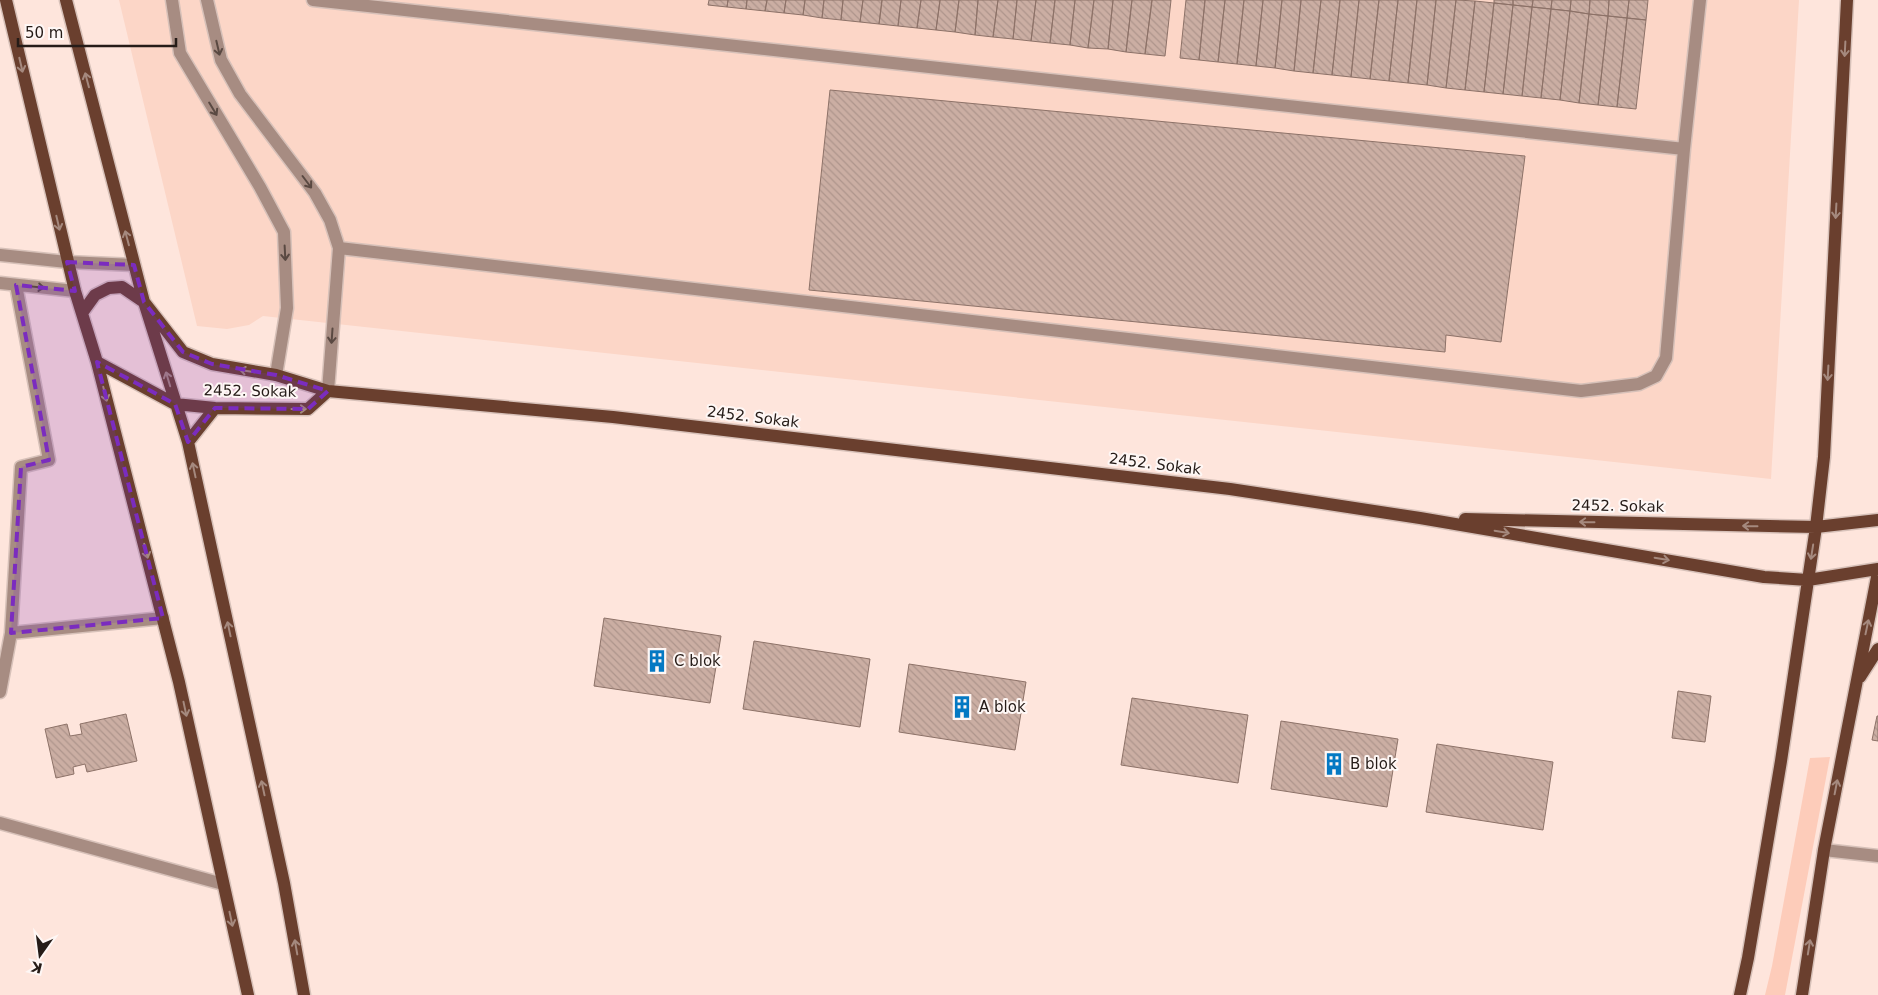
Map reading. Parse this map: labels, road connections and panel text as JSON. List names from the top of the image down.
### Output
{
  "streets": {
    "main road": ["2452. Sokak"]
  },
  "places": {
    "building": ["C blok", "A blok", "B blok"]
  },
  "scale_bar": "50 m",
  "north": "bottom"
}
